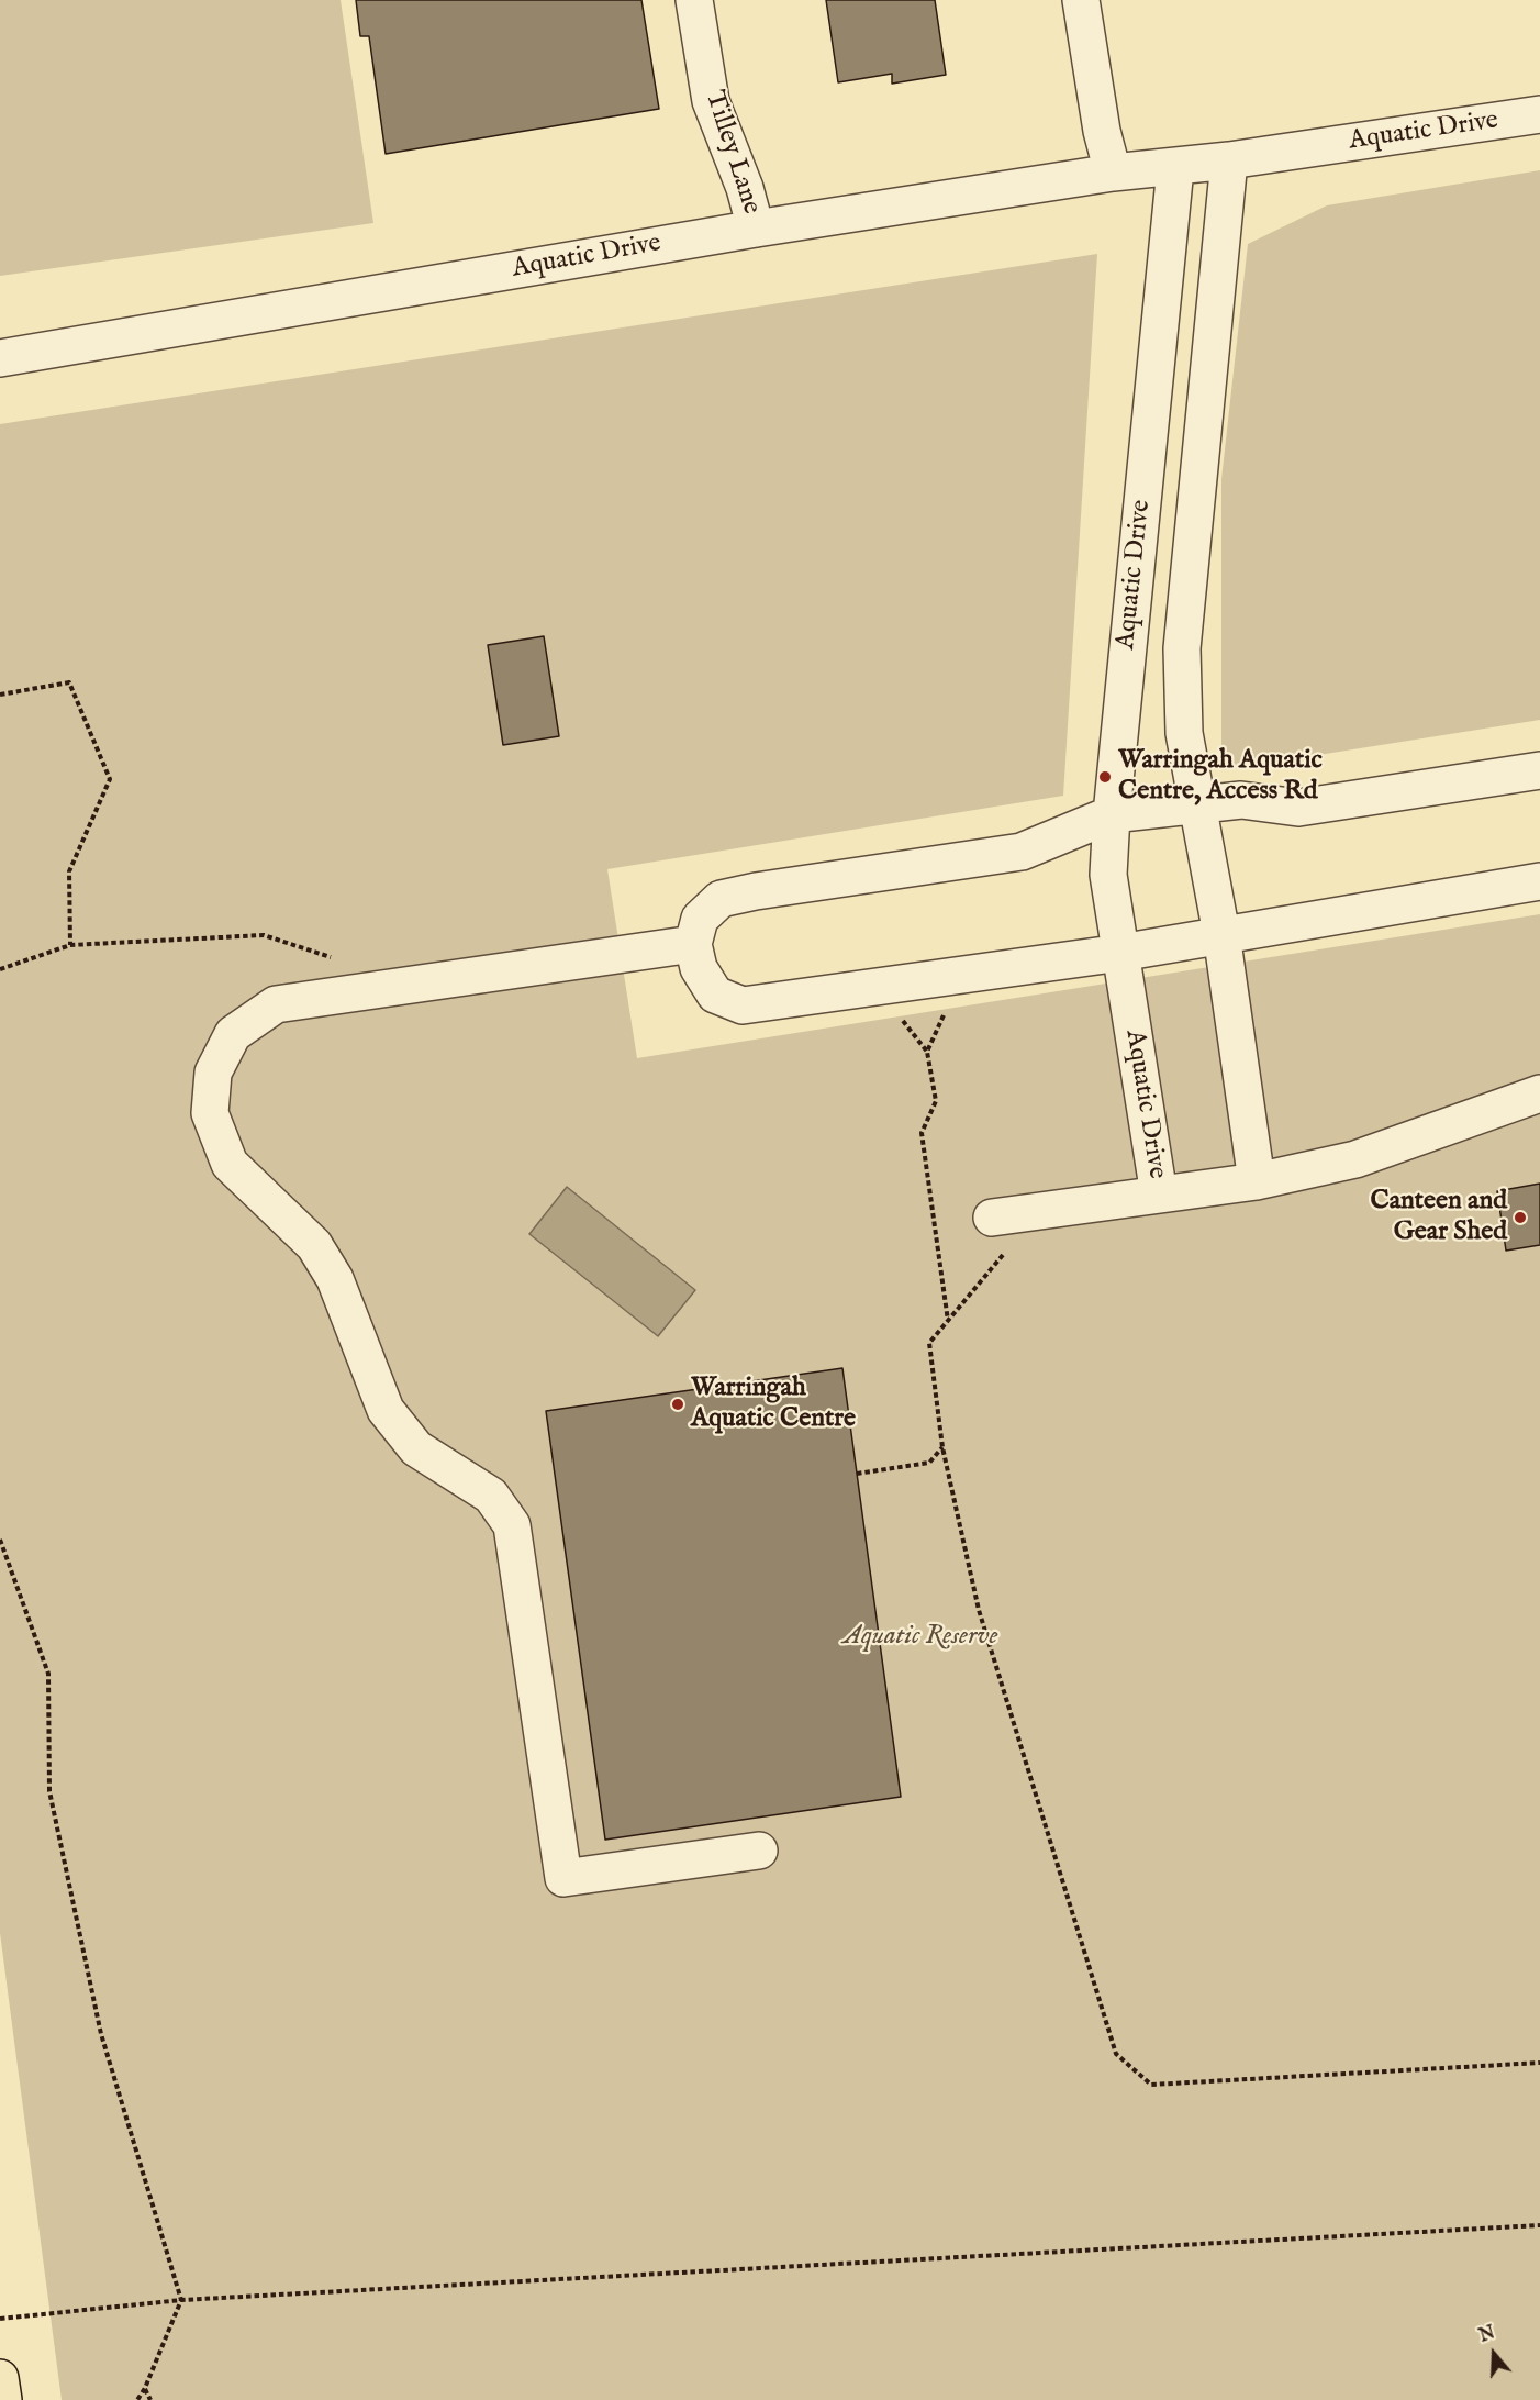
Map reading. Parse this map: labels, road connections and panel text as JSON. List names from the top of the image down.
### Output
{
  "streets": {
    "street": ["Aquatic Drive", "Tilley Lane"]
  },
  "crossings": [
    ["Aquatic Drive", "Tilley Lane"]
  ],
  "parks": ["Aquatic Reserve"],
  "places": ["Warringah Aquatic Centre, Access Rd", "Canteen and Gear Shed", "Warringah Aquatic Centre"],
  "north": "top"
}
